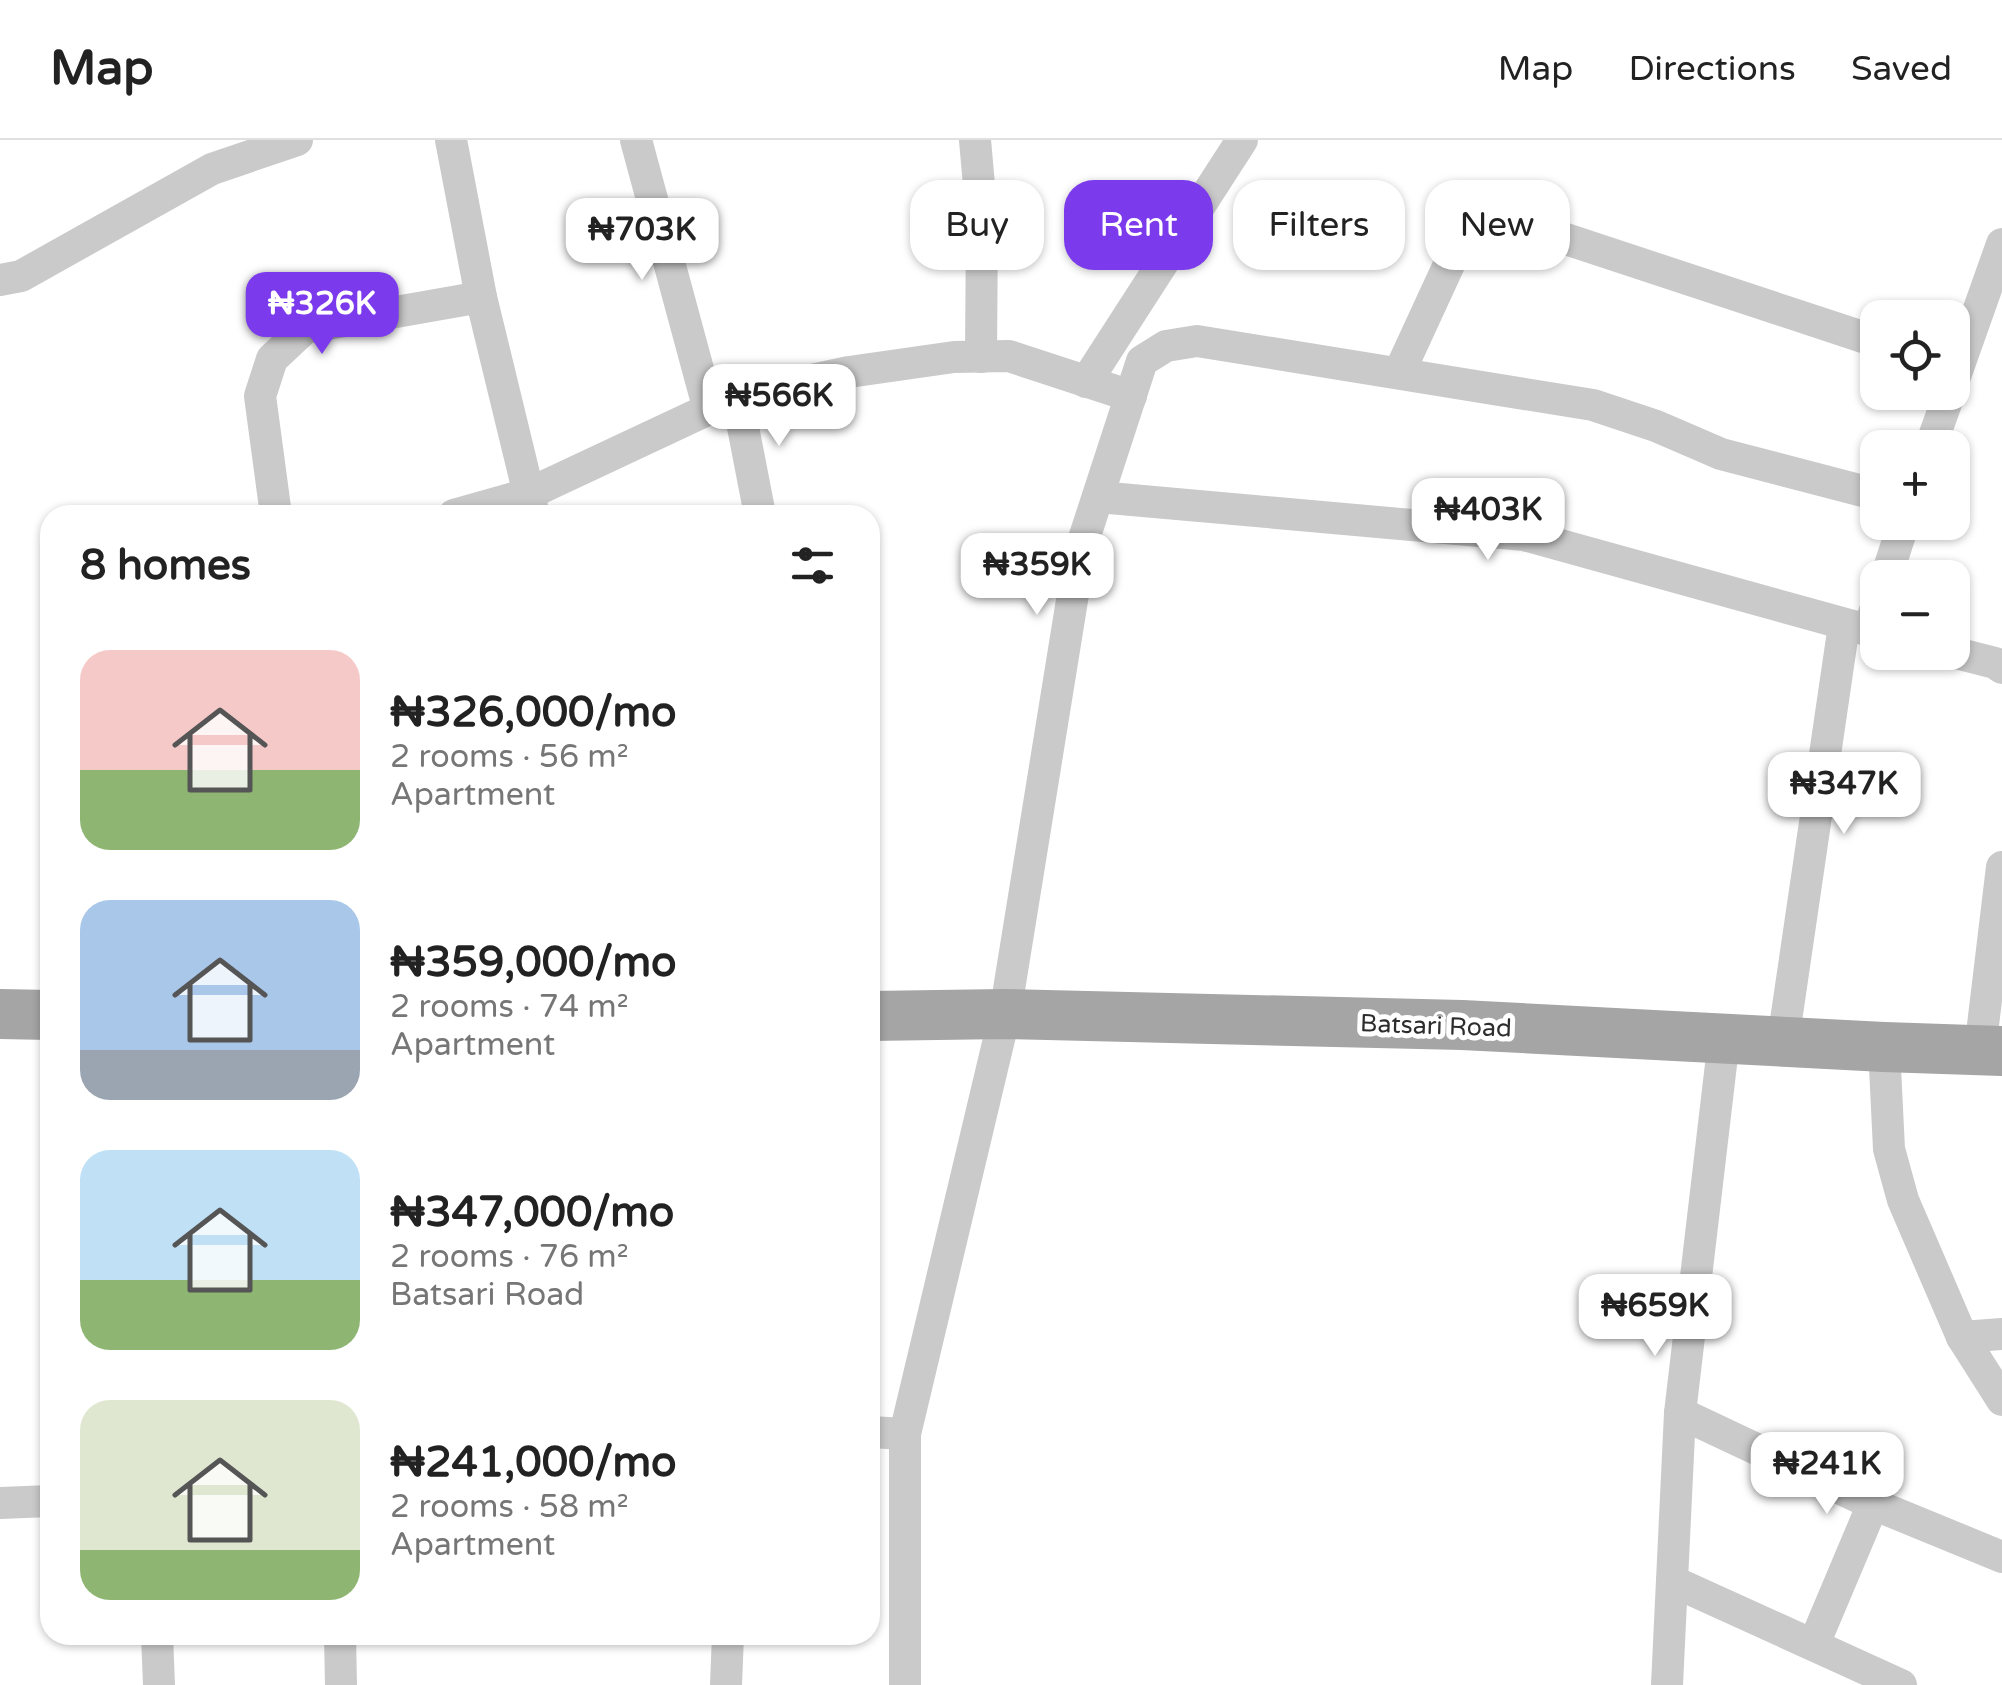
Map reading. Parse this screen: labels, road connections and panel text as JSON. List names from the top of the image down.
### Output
{
  "streets": {
    "main road": ["Batsari Road"]
  },
  "page": {
    "header": "Map",
    "nav": ["Map", "Directions", "Saved"],
    "chip": [
      "Buy",
      "Rent",
      "Filters",
      "New"
    ],
    "price": [
      "₦703K",
      "₦326K",
      "₦566K",
      "₦403K",
      "₦359K",
      "₦347K",
      "₦659K",
      "₦241K"
    ],
    "map_buttons": ["+", "−"],
    "heading": "8 homes",
    "list": [
      {
        "name": "₦326,000/mo",
        "note": "2 rooms · 56 m² · Apartment"
      },
      {
        "name": "₦359,000/mo",
        "note": "2 rooms · 74 m² · Apartment"
      },
      {
        "name": "₦347,000/mo",
        "note": "2 rooms · 76 m² · Batsari Road"
      },
      {
        "name": "₦241,000/mo",
        "note": "2 rooms · 58 m² · Apartment"
      }
    ]
  }
}
